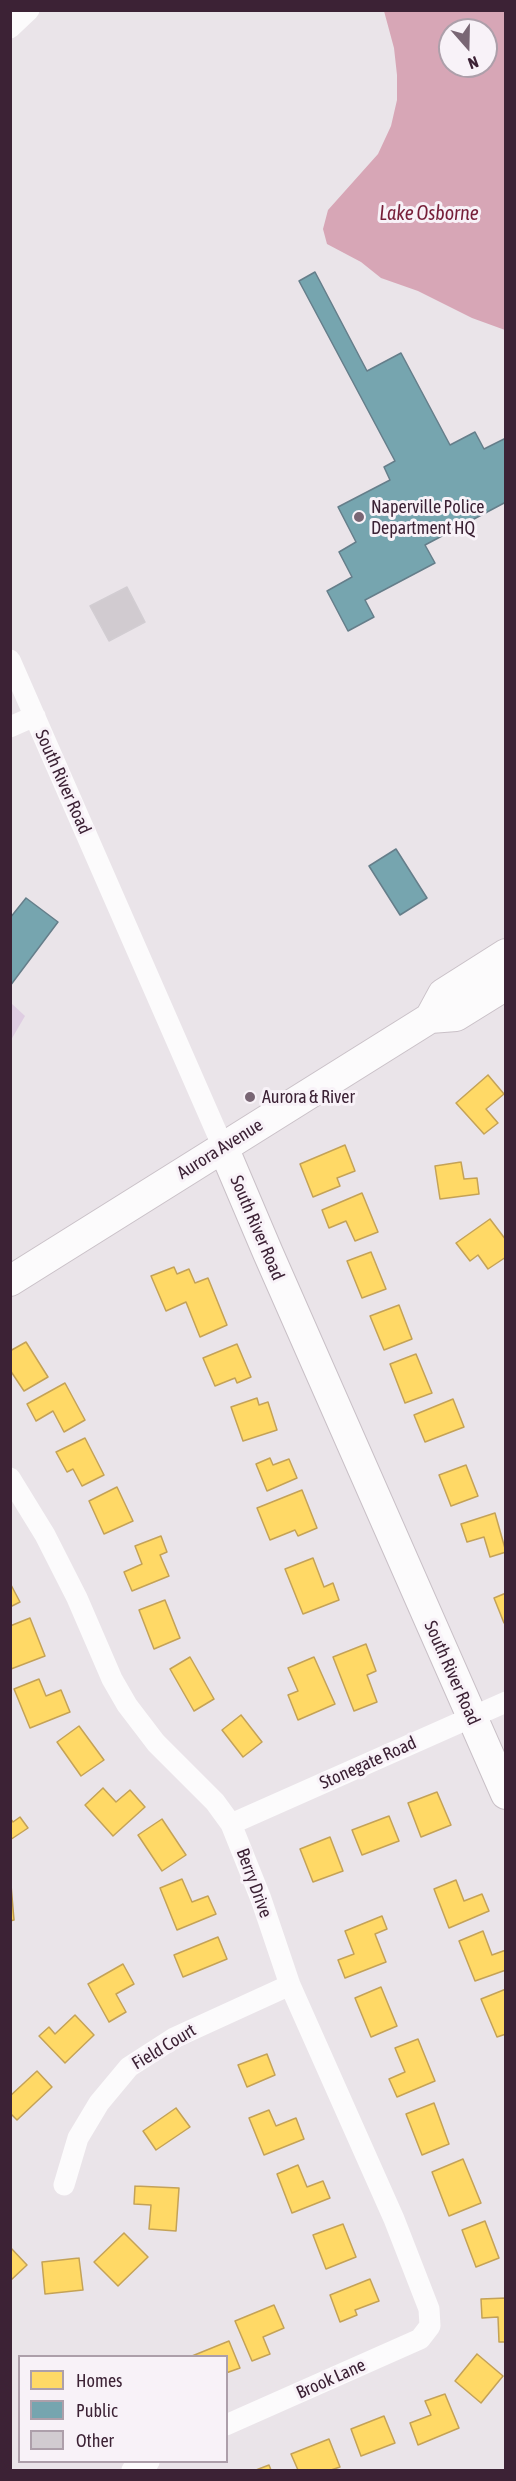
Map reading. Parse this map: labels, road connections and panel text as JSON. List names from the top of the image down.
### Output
{
  "streets": {
    "street": [
      "South River Road",
      "Aurora Avenue",
      "Stonegate Road",
      "Berry Drive",
      "Field Court",
      "Brook Lane"
    ]
  },
  "crossings": [
    ["South River Road", "Aurora Avenue"],
    ["South River Road", "Stonegate Road"],
    ["Stonegate Road", "Berry Drive"],
    ["Berry Drive", "Field Court"],
    ["Berry Drive", "Brook Lane"]
  ],
  "water": ["Lake Osborne"],
  "places": ["Naperville Police Department HQ", "Aurora & River"],
  "legend": ["Homes", "Public", "Other"],
  "north": "bottom"
}
